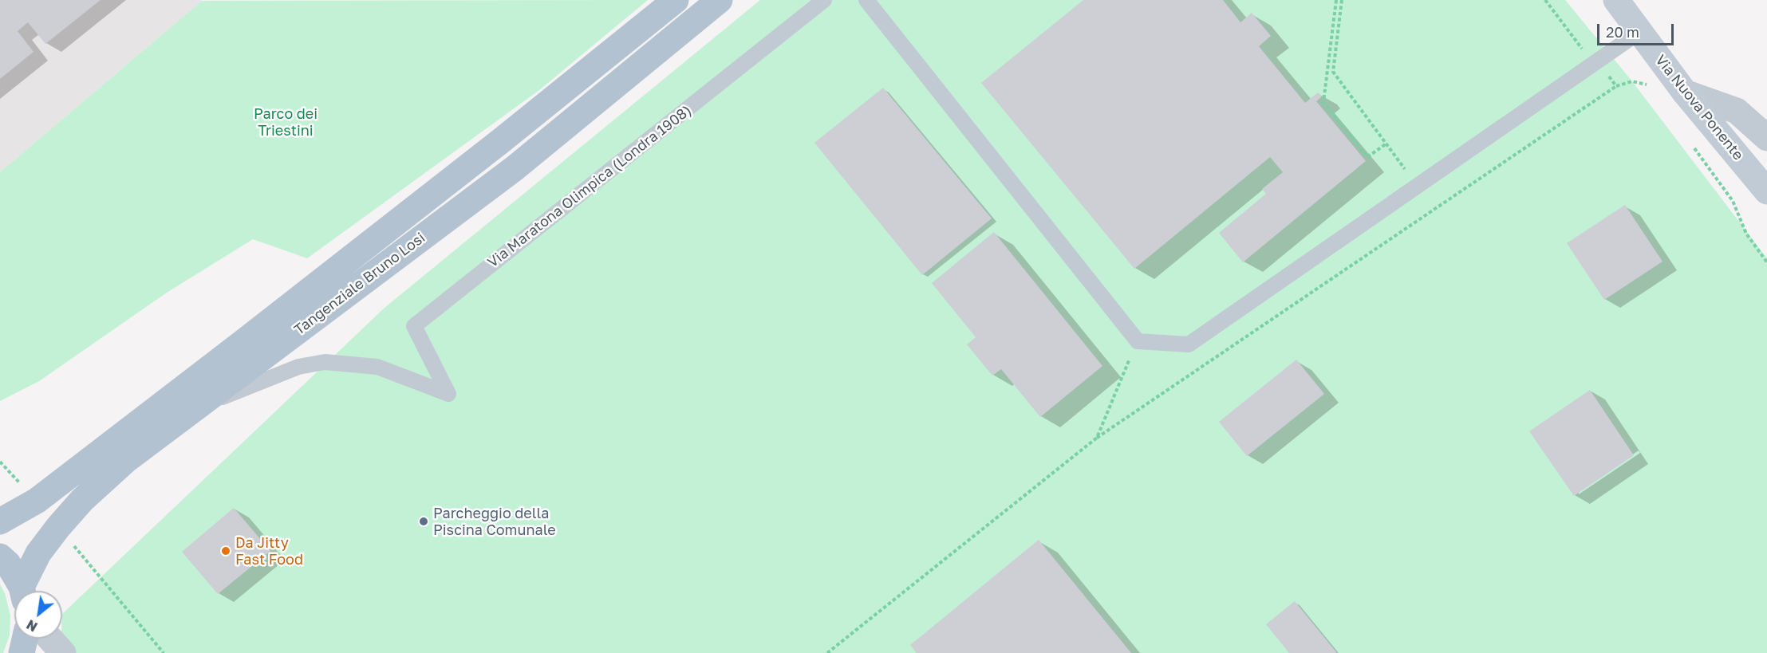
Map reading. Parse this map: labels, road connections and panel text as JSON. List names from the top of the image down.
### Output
{
  "streets": {
    "main road": ["Tangenziale Bruno Losi"],
    "street": ["Via Nuova Ponente"],
    "lane": ["Via Maratona Olimpica (Londra 1908)"]
  },
  "crossings": [
    ["Via Maratona Olimpica (Londra 1908)", "Tangenziale Bruno Losi"]
  ],
  "parks": ["Parco dei Triestini"],
  "places": ["Parcheggio della Piscina Comunale", "Da Jitty Fast Food"],
  "scale_bar": "20 m",
  "north": "bottom left"
}
